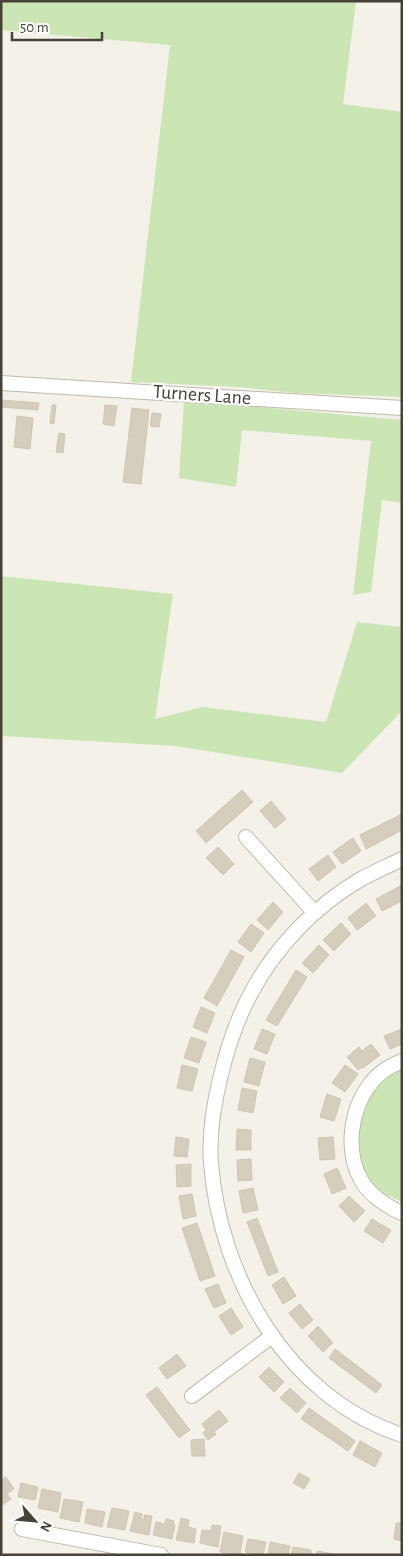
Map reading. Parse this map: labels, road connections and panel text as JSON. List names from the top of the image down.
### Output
{
  "streets": {
    "street": ["Turners Lane"]
  },
  "scale_bar": "50 m",
  "north": "bottom right"
}
